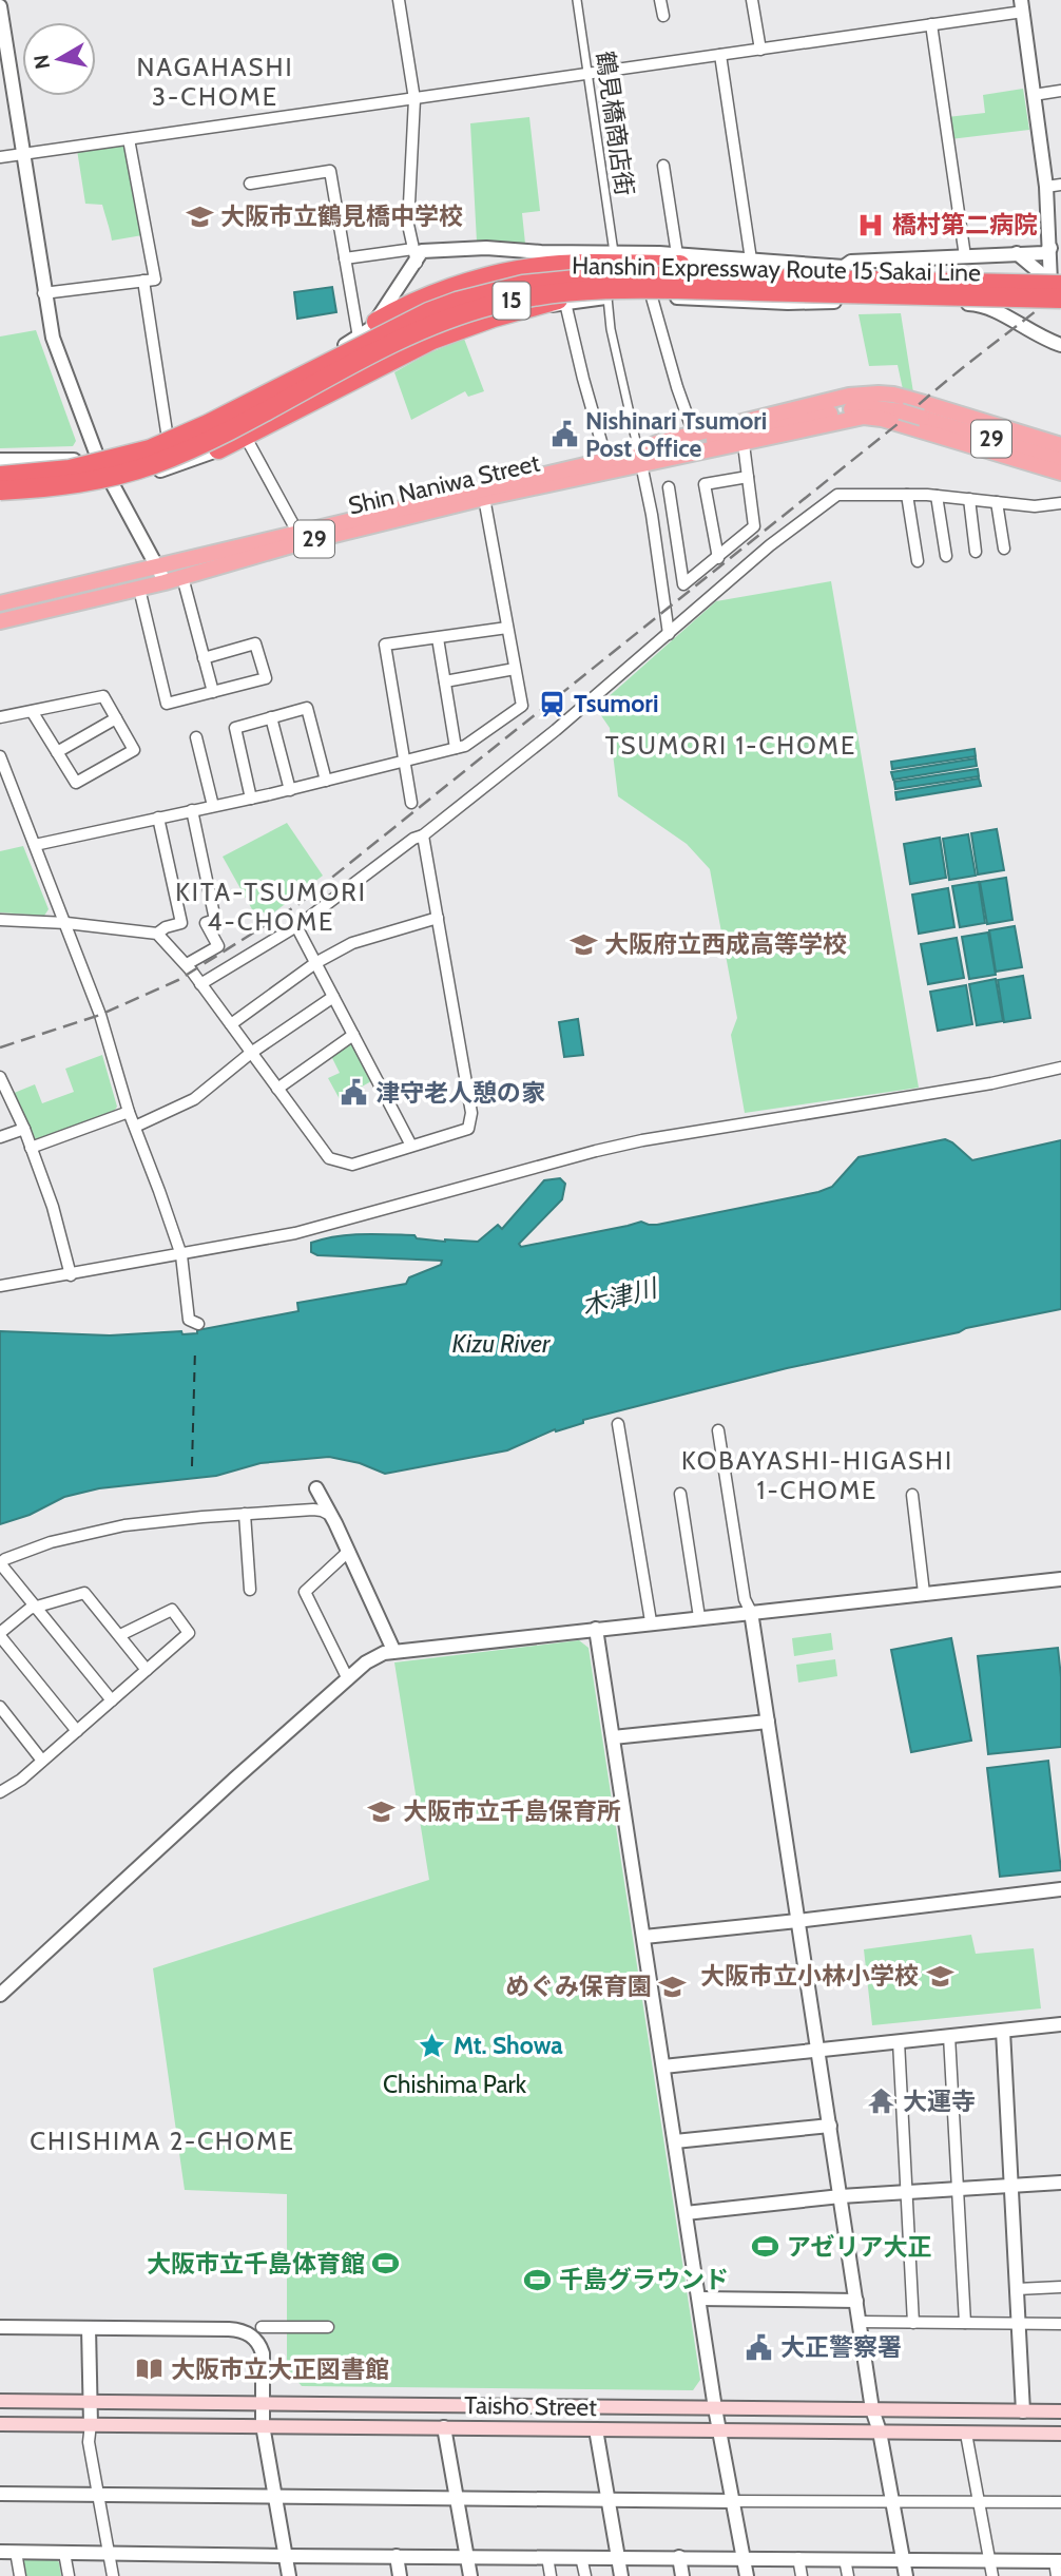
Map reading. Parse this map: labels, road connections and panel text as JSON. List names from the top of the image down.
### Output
{
  "streets": {
    "highway": ["Hanshin Expressway Route 15 Sakai Line", "15"],
    "main road": ["29", "Shin Naniwa Street", "Taisho Street"],
    "street": ["鶴見橋商店街"]
  },
  "crossings": [
    ["Hanshin Expressway Route 15 Sakai Line", "15"]
  ],
  "districts": [
    "NAGAHASHI 3-CHOME",
    "TSUMORI 1-CHOME",
    "KITA-TSUMORI 4-CHOME",
    "KOBAYASHI-HIGASHI 1-CHOME",
    "CHISHIMA 2-CHOME"
  ],
  "water": ["木津川", "Kizu River"],
  "parks": ["Chishima Park"],
  "places": {
    "school or university": [
      "大阪市立鶴見橋中学校",
      "大阪府立西成高等学校",
      "大阪市立千島保育所",
      "大阪市立小林小学校",
      "めぐみ保育園"
    ],
    "hospital": ["橋村第二病院"],
    "public building": ["Nishinari Tsumori Post Office", "津守老人憩の家", "大正警察署"],
    "station": ["Tsumori"],
    "place": ["Mt. Showa"],
    "temple": ["大運寺"],
    "sports": ["アゼリア大正", "大阪市立千島体育館", "千島グラウンド"],
    "library": ["大阪市立大正図書館"]
  },
  "north": "left"
}
